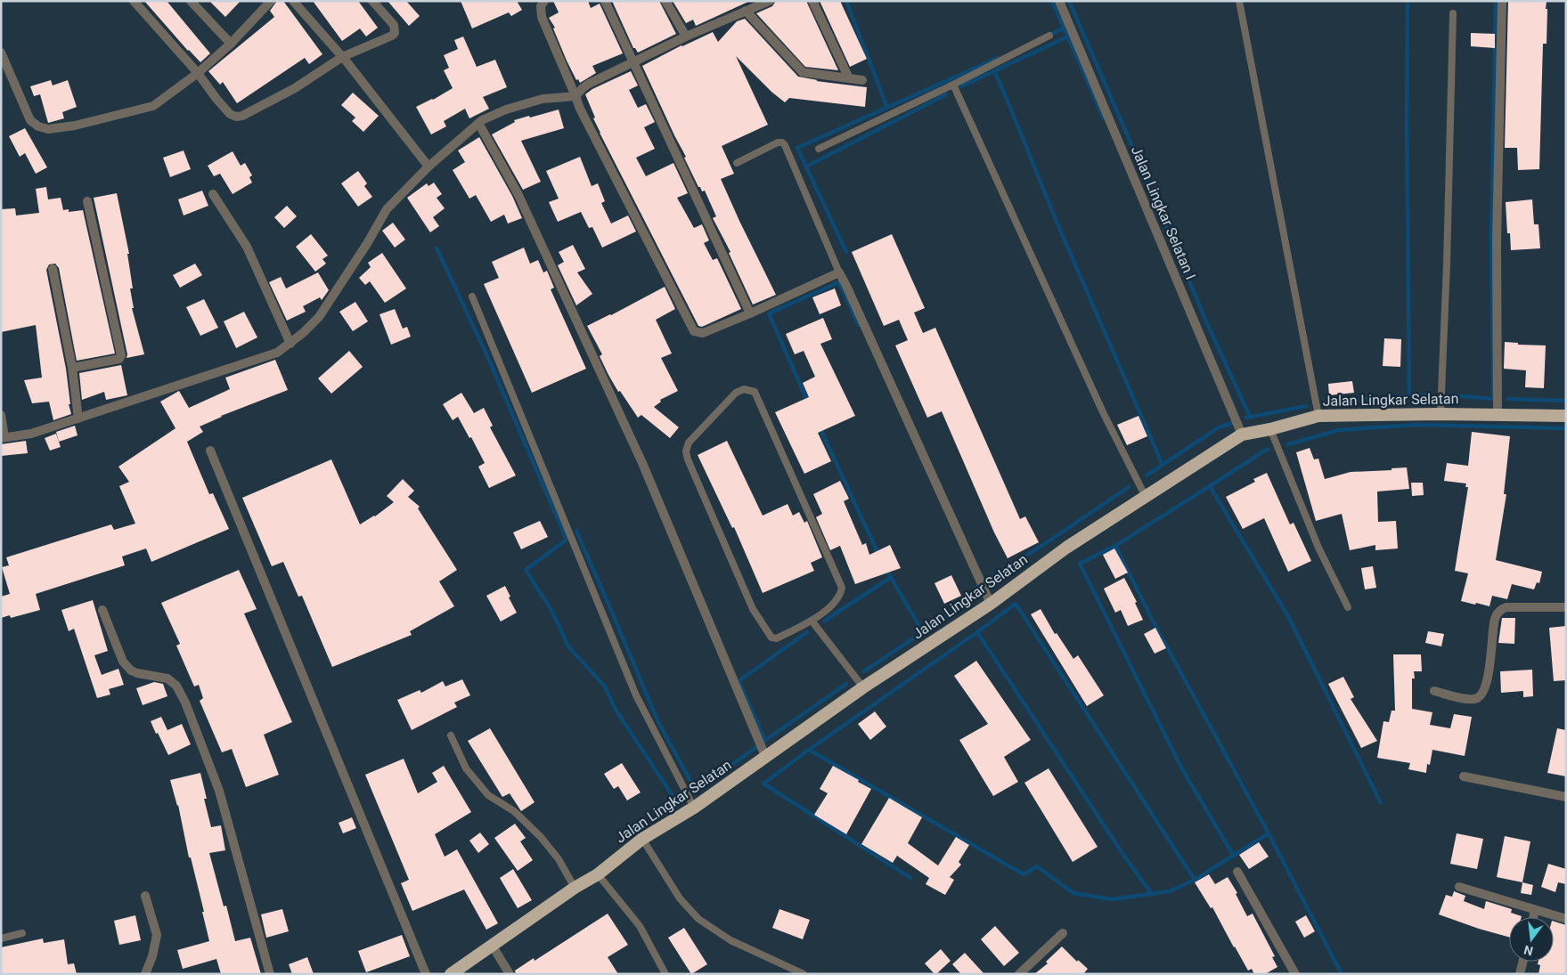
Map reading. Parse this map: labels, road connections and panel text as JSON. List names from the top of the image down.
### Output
{
  "streets": {
    "highway": ["Jalan Lingkar Selatan"],
    "street": ["Jalan Lingkar Selatan I"]
  },
  "crossings": [
    ["Jalan Lingkar Selatan I", "Jalan Lingkar Selatan"]
  ],
  "north": "bottom"
}
